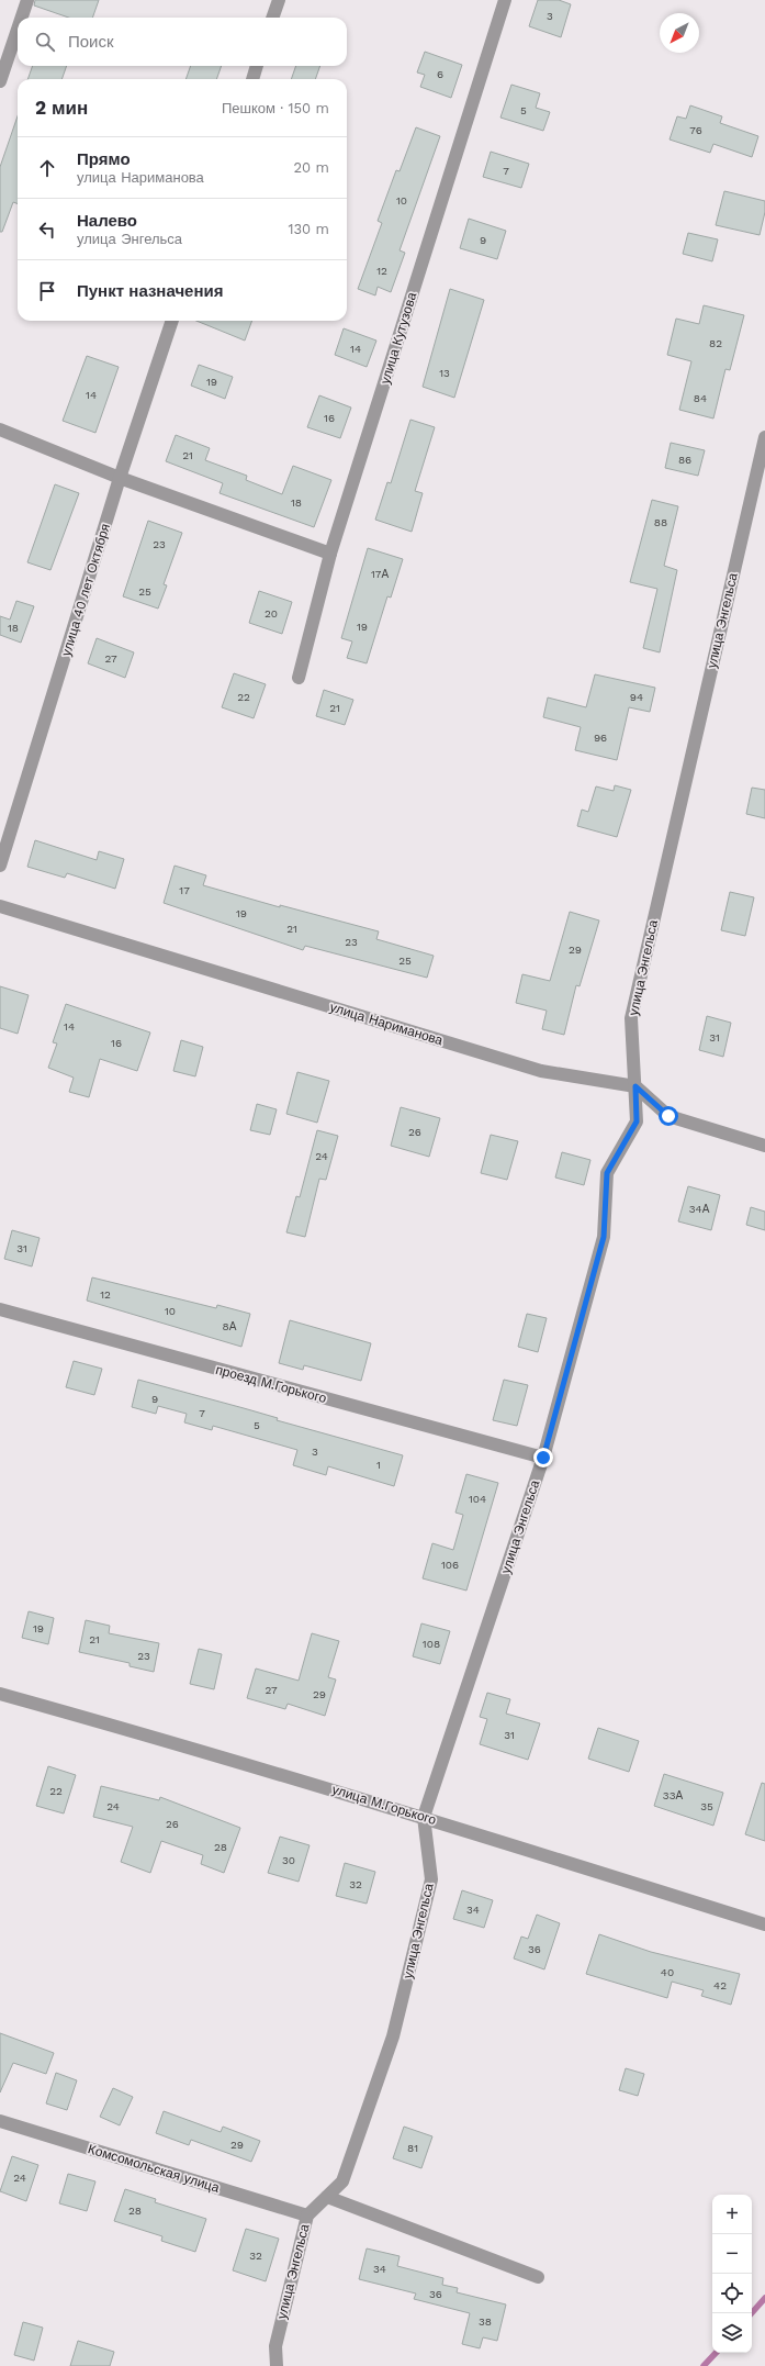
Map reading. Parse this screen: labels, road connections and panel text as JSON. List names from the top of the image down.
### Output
{
  "streets": {
    "street": [
      "улица Кутузова",
      "улица 40 лет Октября",
      "улица Энгельса",
      "улица Нариманова",
      "проезд М.Горького",
      "улица М.Горького",
      "Комсомольская улица"
    ]
  },
  "crossings": [
    ["улица Энгельса", "улица Нариманова"],
    ["улица Энгельса", "проезд М.Горького"],
    ["улица Энгельса", "улица М.Горького"],
    ["улица Энгельса", "Комсомольская улица"]
  ],
  "house_numbers": [
    "3",
    "6",
    "5",
    "76",
    "7",
    "10",
    "9",
    "12",
    "82",
    "14",
    "13",
    "19",
    "14",
    "84",
    "16",
    "21",
    "86",
    "18",
    "88",
    "23",
    "17А",
    "25",
    "20",
    "19",
    "18",
    "27",
    "22",
    "94",
    "21",
    "96",
    "17",
    "19",
    "21",
    "23",
    "29",
    "25",
    "14",
    "31",
    "16",
    "26",
    "24",
    "34А",
    "31",
    "12",
    "10",
    "8А",
    "9",
    "7",
    "5",
    "3",
    "1",
    "104",
    "106",
    "19",
    "21",
    "108",
    "23",
    "27",
    "29",
    "31",
    "22",
    "33А",
    "24",
    "35",
    "26",
    "28",
    "30",
    "32",
    "34",
    "36",
    "40",
    "42",
    "29",
    "81",
    "24",
    "28",
    "32",
    "34",
    "36",
    "38"
  ],
  "north": "bottom left",
  "page": {
    "search": "Поиск",
    "heading": ["2 мин", "Пешком · 150 m"],
    "list": [
      ["Прямо", "улица Нариманова", "20 m"],
      ["Налево", "улица Энгельса", "130 m"],
      "Пункт назначения"
    ],
    "map_buttons": ["+", "−"]
  }
}
